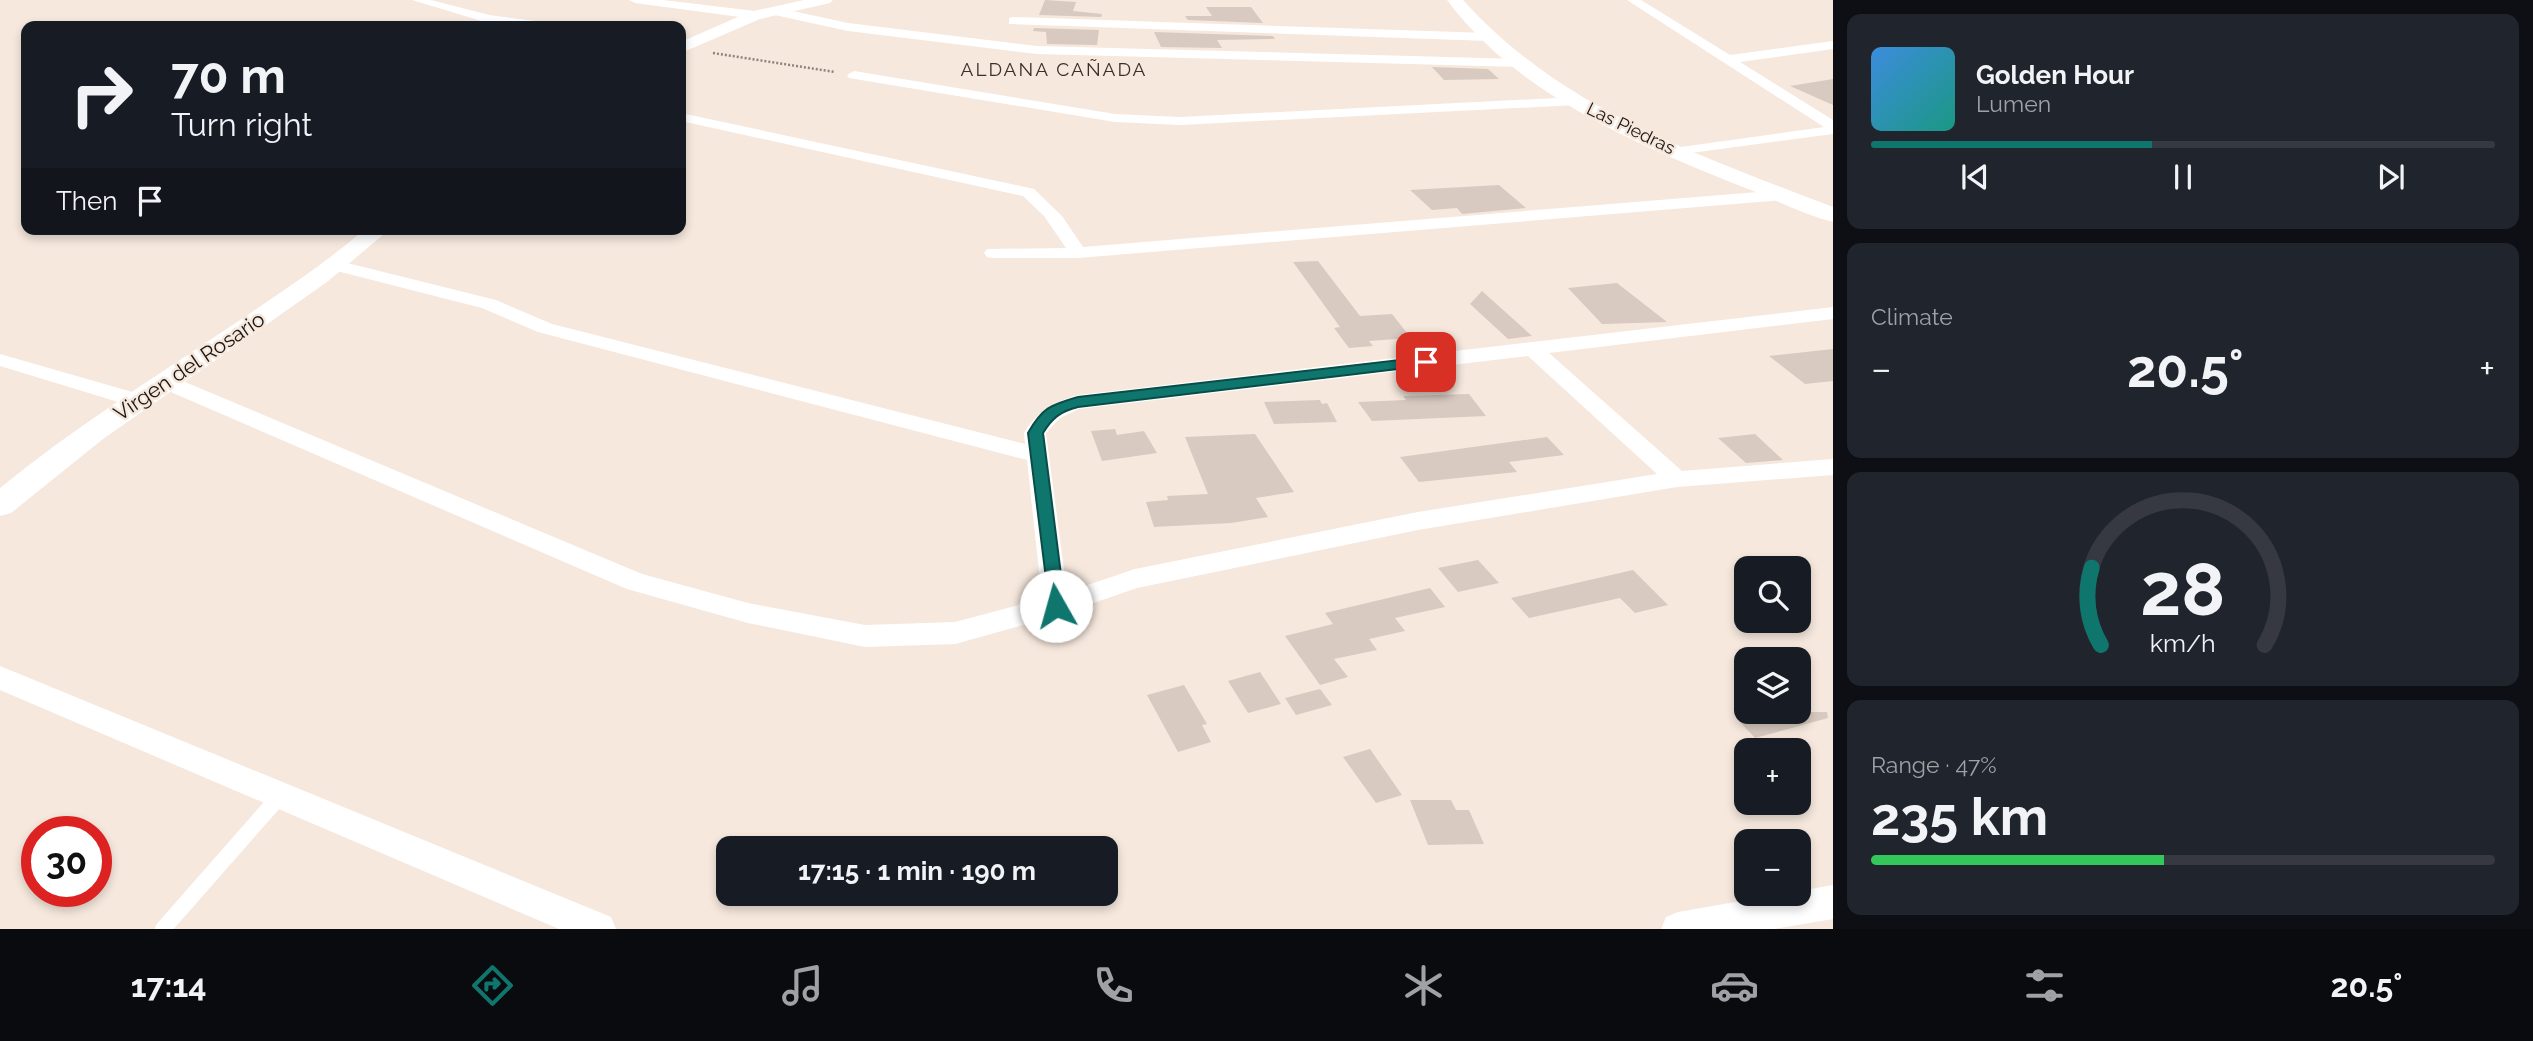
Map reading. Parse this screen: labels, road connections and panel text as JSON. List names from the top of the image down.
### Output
{
  "streets": {
    "street": ["Las Piedras", "Virgen del Rosario"]
  },
  "districts": ["ALDANA CAÑADA"],
  "page": {
    "turn": ["70 m", "Turn right"],
    "song": ["Golden Hour", "Lumen"],
    "then": "Then",
    "tile": [
      "Climate",
      ["Range · 47%", "235 km"]
    ],
    "heat": ["−", "20.5°", "+"],
    "map_buttons": ["+", "−"],
    "limit": "30",
    "trip": "17:15 · 1 min · 190 m",
    "tabs": ["17:14", "20.5°"],
    "gauge": ["28", "km/h"]
  }
}
